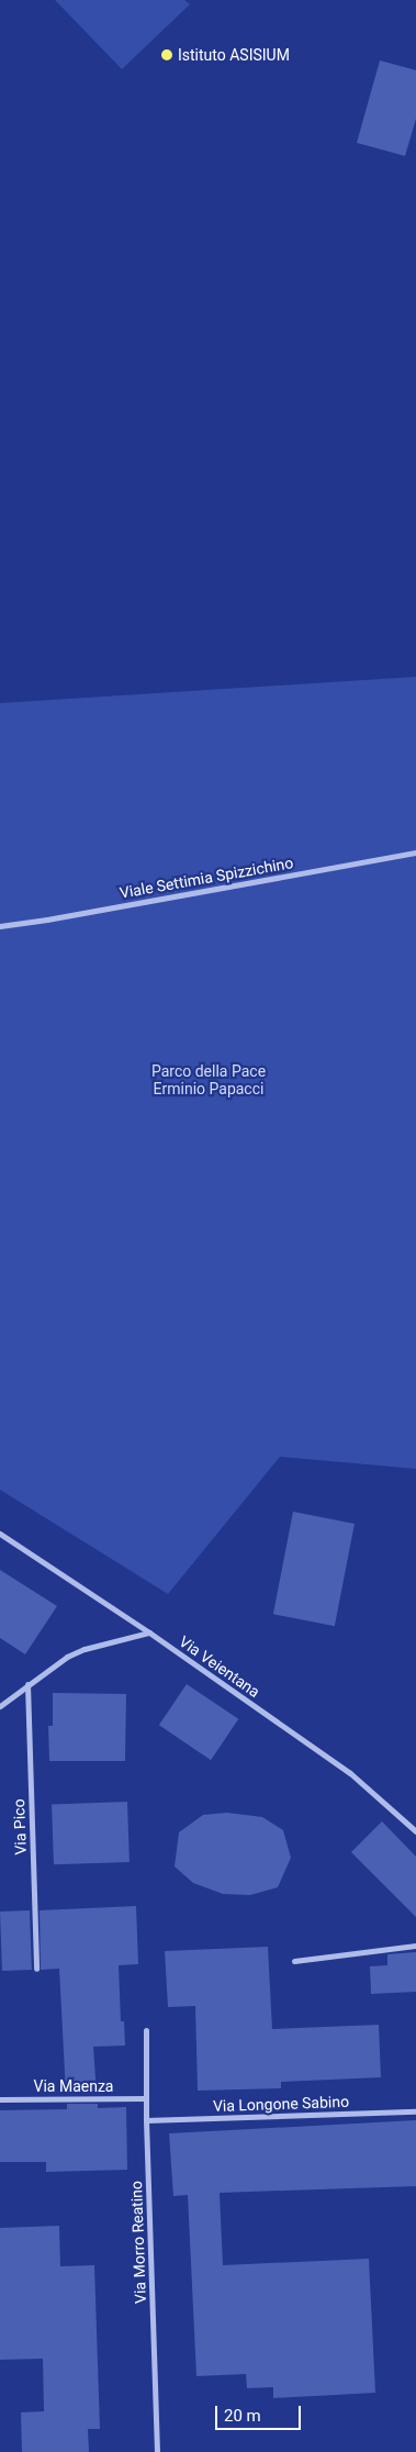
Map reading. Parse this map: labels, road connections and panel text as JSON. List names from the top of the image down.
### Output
{
  "streets": {
    "street": [
      "Viale Settimia Spizzichino",
      "Via Veientana",
      "Via Pico",
      "Via Maenza",
      "Via Longone Sabino",
      "Via Morro Reatino"
    ]
  },
  "crossings": [
    ["Via Maenza", "Via Morro Reatino"],
    ["Via Longone Sabino", "Via Morro Reatino"]
  ],
  "parks": ["Parco della Pace Erminio Papacci"],
  "places": ["Istituto ASISIUM"],
  "scale_bar": "20 m"
}
